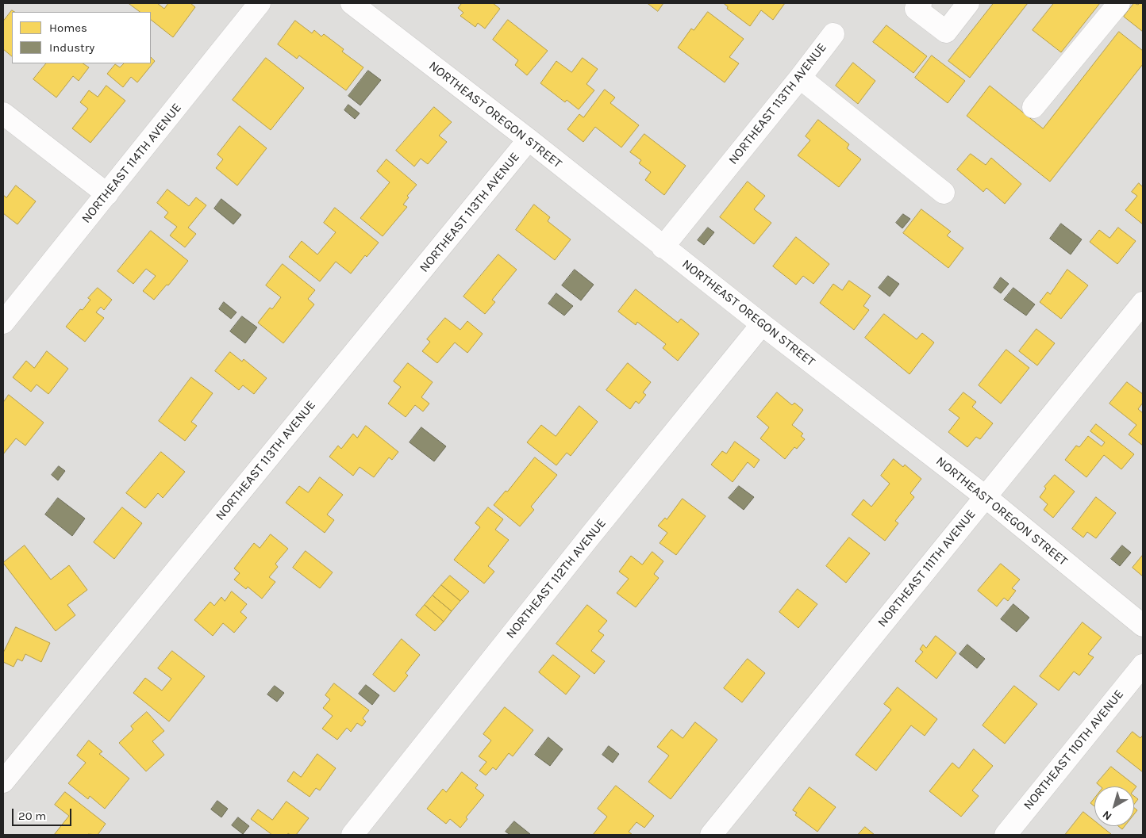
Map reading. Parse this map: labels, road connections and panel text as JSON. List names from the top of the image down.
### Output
{
  "streets": {
    "street": [
      "NORTHEAST 113TH AVENUE",
      "NORTHEAST OREGON STREET",
      "NORTHEAST 114TH AVENUE",
      "NORTHEAST 111TH AVENUE",
      "NORTHEAST 112TH AVENUE",
      "NORTHEAST 110TH AVENUE"
    ]
  },
  "crossings": [
    ["NORTHEAST 113TH AVENUE", "NORTHEAST OREGON STREET"],
    ["NORTHEAST OREGON STREET", "NORTHEAST 111TH AVENUE"],
    ["NORTHEAST OREGON STREET", "NORTHEAST 112TH AVENUE"]
  ],
  "legend": ["Homes", "Industry"],
  "scale_bar": "20 m",
  "north": "bottom left"
}
